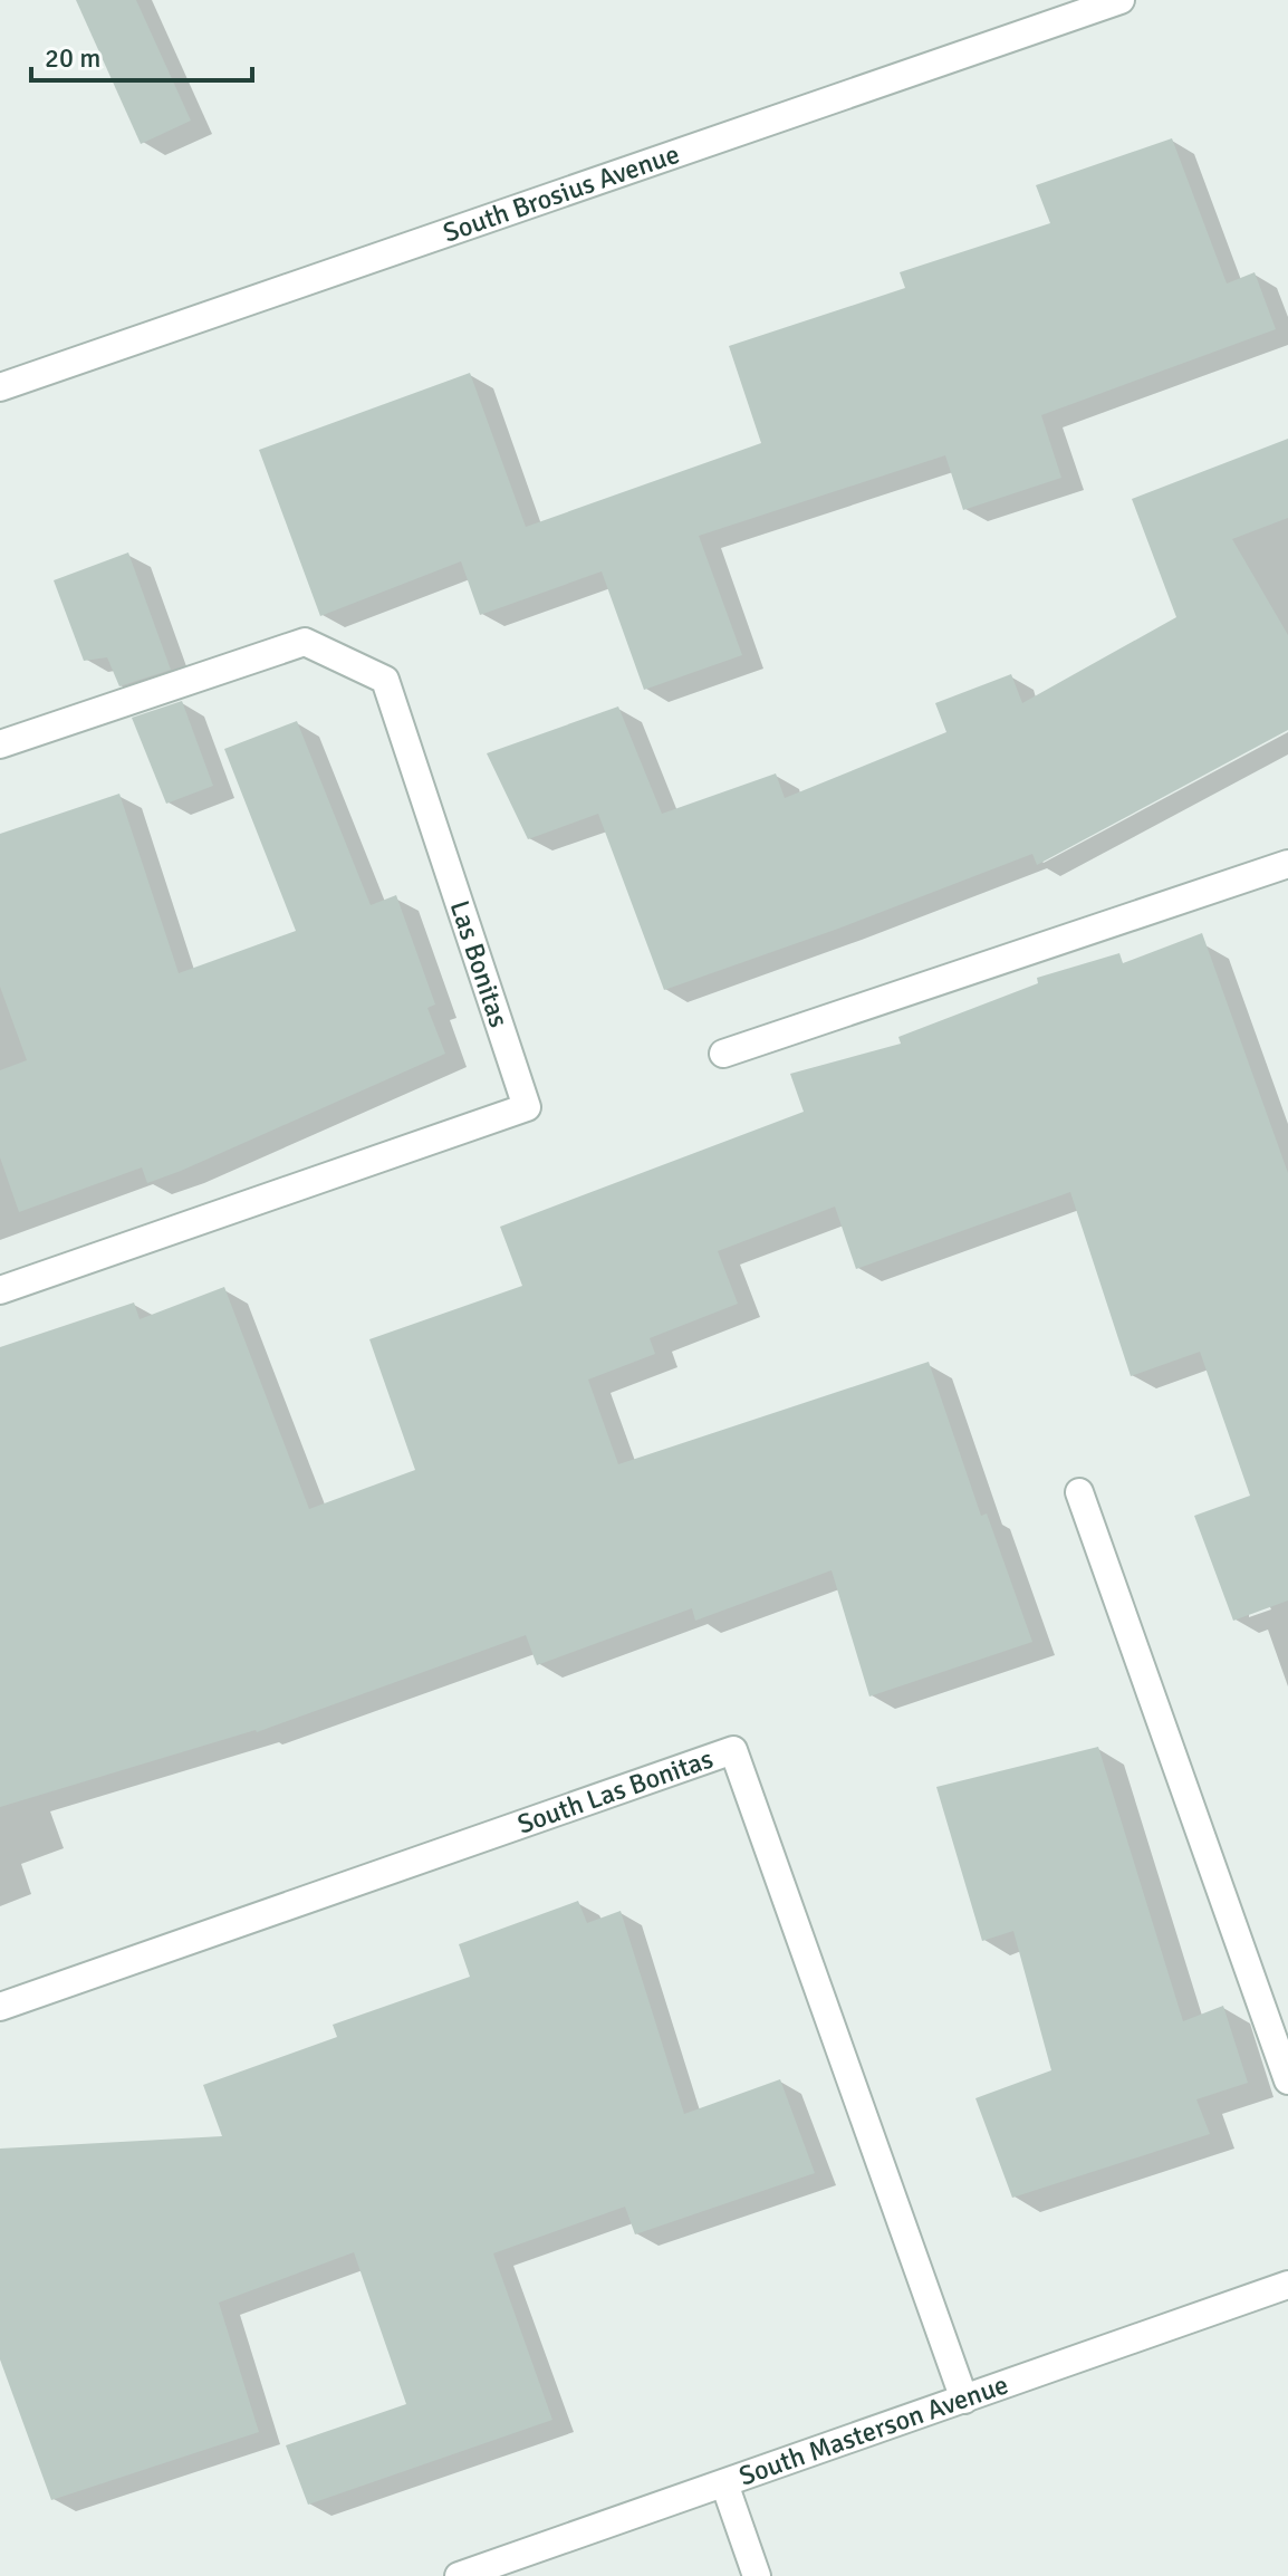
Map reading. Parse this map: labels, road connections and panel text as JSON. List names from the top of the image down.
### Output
{
  "streets": {
    "street": [
      "South Brosius Avenue",
      "Las Bonitas",
      "South Las Bonitas",
      "South Masterson Avenue"
    ]
  },
  "crossings": [
    ["South Las Bonitas", "South Masterson Avenue"]
  ],
  "scale_bar": "20 m"
}
